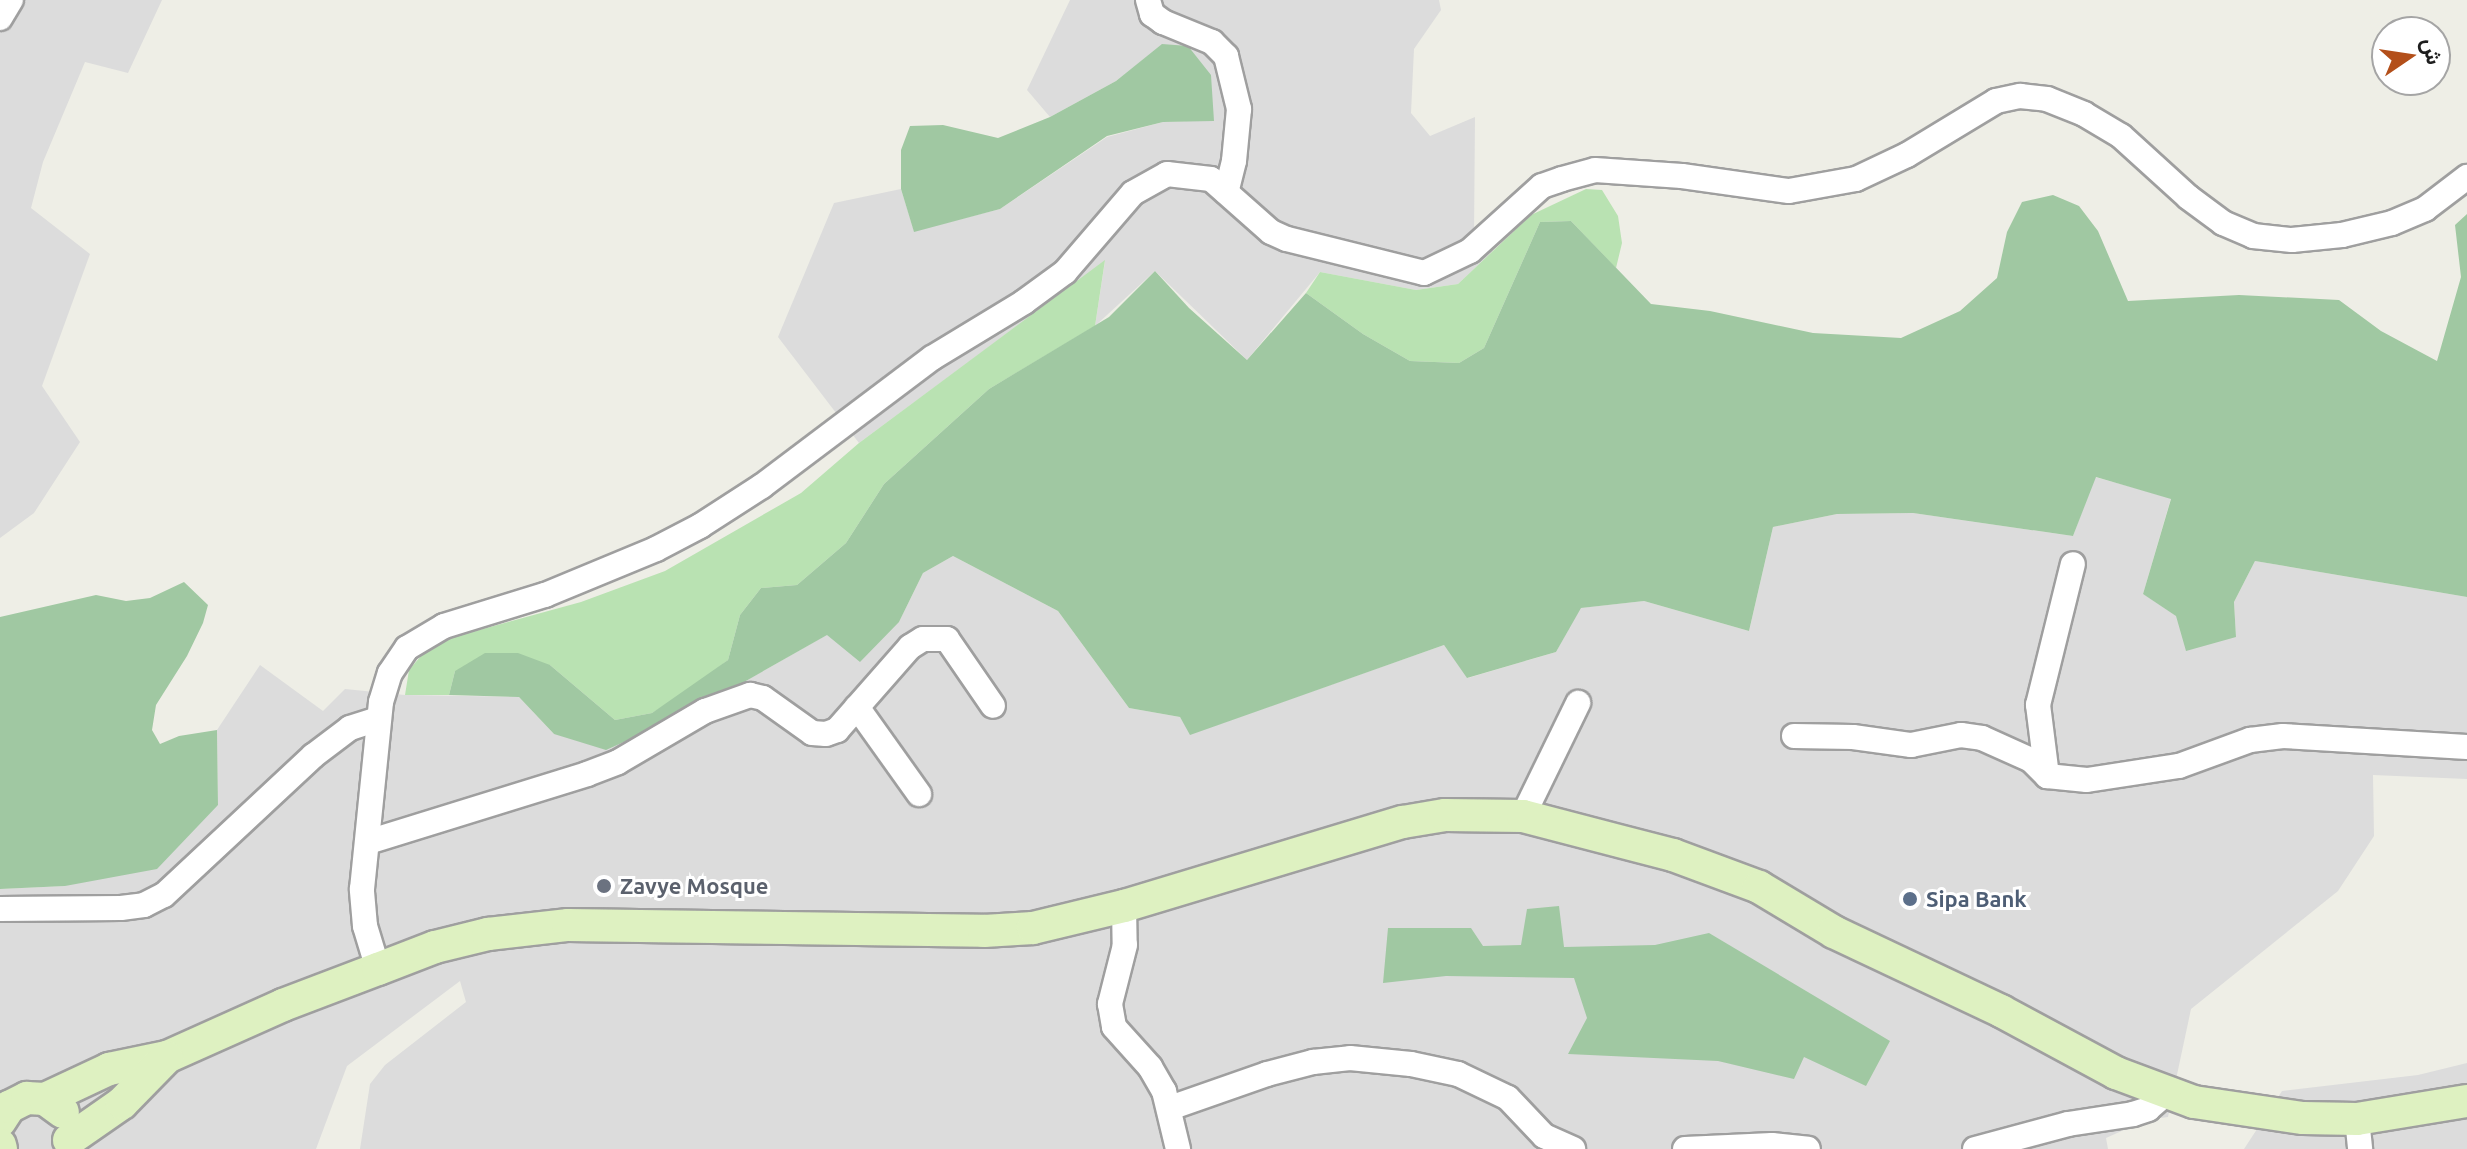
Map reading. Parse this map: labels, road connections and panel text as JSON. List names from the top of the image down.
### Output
{
  "places": ["Zavye Mosque", "Sipa Bank"],
  "north": "right"
}
